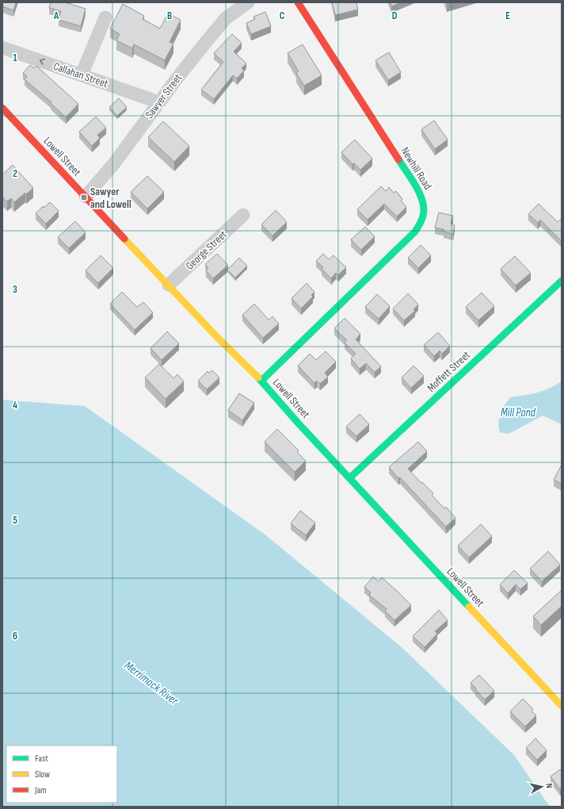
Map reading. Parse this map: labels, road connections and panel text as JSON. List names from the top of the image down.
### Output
{
  "streets": {
    "main road": ["Lowell Street", "Newhill Road", "Moffett Street"],
    "street": ["Callahan Street", "Sawyer Street", "George Street"]
  },
  "crossings": [
    ["Callahan Street", "Sawyer Street"],
    ["Sawyer Street", "Lowell Street"],
    ["Lowell Street", "Newhill Road"],
    ["Lowell Street", "George Street"],
    ["Lowell Street", "Moffett Street"]
  ],
  "one_way": ["Callahan Street"],
  "water": ["Mill Pond", "Merrimack River"],
  "places": {
    "transit": ["Sawyer and Lowell"]
  },
  "legend": ["Fast", "Slow", "Jam"],
  "north": "right",
  "grid": {
    "columns": [
      "A",
      "B",
      "C",
      "D",
      "E"
    ],
    "rows": [
      "1",
      "2",
      "3",
      "4",
      "5",
      "6"
    ]
  }
}
